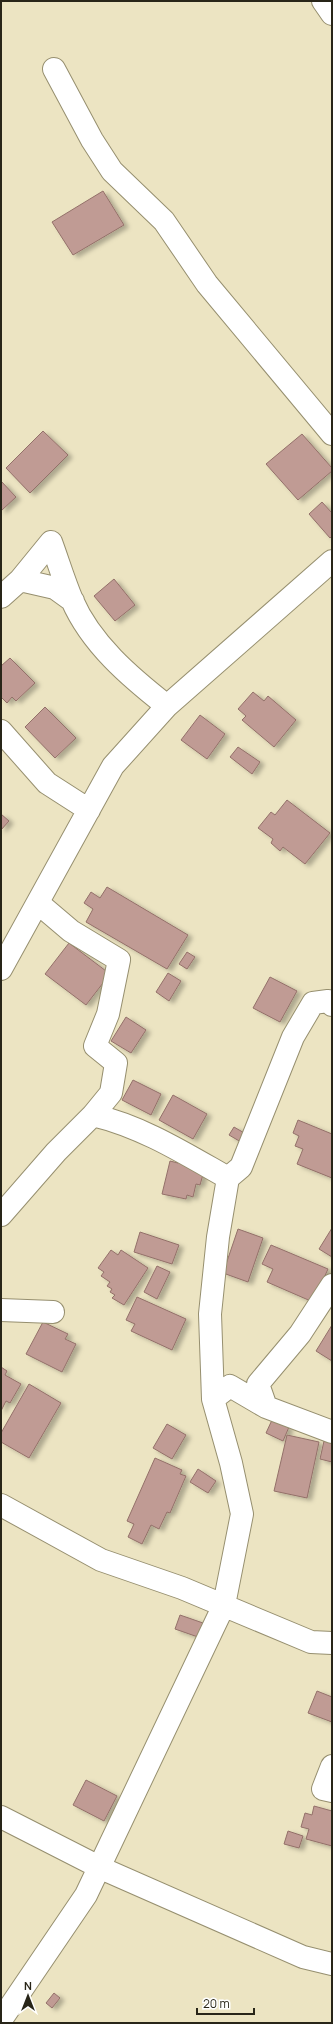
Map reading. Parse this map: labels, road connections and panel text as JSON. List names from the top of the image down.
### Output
{
  "scale_bar": "20 m",
  "north": "top"
}
